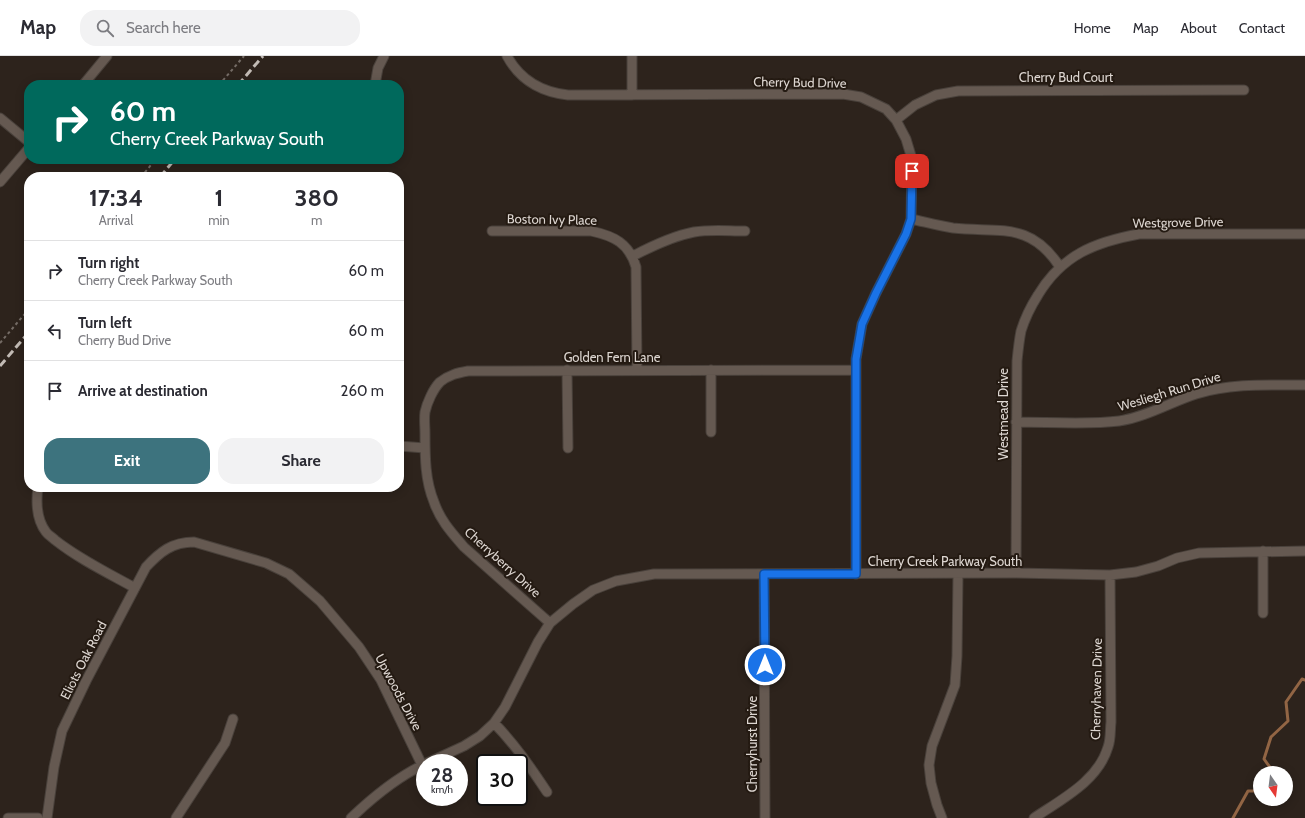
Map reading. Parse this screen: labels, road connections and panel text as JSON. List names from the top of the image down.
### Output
{
  "streets": {
    "street": [
      "Cherry Bud Court",
      "Cherry Bud Drive",
      "Boston Ivy Place",
      "Westgrove Drive",
      "Golden Fern Lane",
      "Wesliegh Run Drive",
      "Westmead Drive",
      "Cherry Creek Parkway South",
      "Cherryberry Drive",
      "Eliots Oak Road",
      "Cherryhaven Drive",
      "Upwoods Drive",
      "Cherryhurst Drive"
    ]
  },
  "crossings": [
    ["Cherry Bud Court", "Cherry Bud Drive"],
    ["Cherry Bud Drive", "Golden Fern Lane"],
    ["Cherry Bud Drive", "Cherry Creek Parkway South"],
    ["Westgrove Drive", "Westmead Drive"],
    ["Golden Fern Lane", "Cherryberry Drive"],
    ["Wesliegh Run Drive", "Westmead Drive"],
    ["Westmead Drive", "Cherry Creek Parkway South"],
    ["Cherry Creek Parkway South", "Cherryberry Drive"],
    ["Cherry Creek Parkway South", "Cherryhaven Drive"],
    ["Cherry Creek Parkway South", "Cherryhurst Drive"],
    ["Eliots Oak Road", "Upwoods Drive"]
  ],
  "north": "bottom",
  "page": {
    "header": "Map",
    "search": "Search here",
    "nav": [
      "Home",
      "Map",
      "About",
      "Contact"
    ],
    "turn": ["60 m", "Cherry Creek Parkway South"],
    "eta": [
      "17:34",
      "Arrival",
      "1",
      "min",
      "380",
      "m"
    ],
    "list": [
      {
        "name": "Turn right",
        "note": "Cherry Creek Parkway South",
        "value": "60 m"
      },
      {
        "name": "Turn left",
        "note": "Cherry Bud Drive",
        "value": "60 m"
      },
      {
        "name": "Arrive at destination",
        "value": "260 m"
      }
    ],
    "buttons": ["Exit", "Share"],
    "speed": "28 km/h",
    "limit": "30"
  }
}
